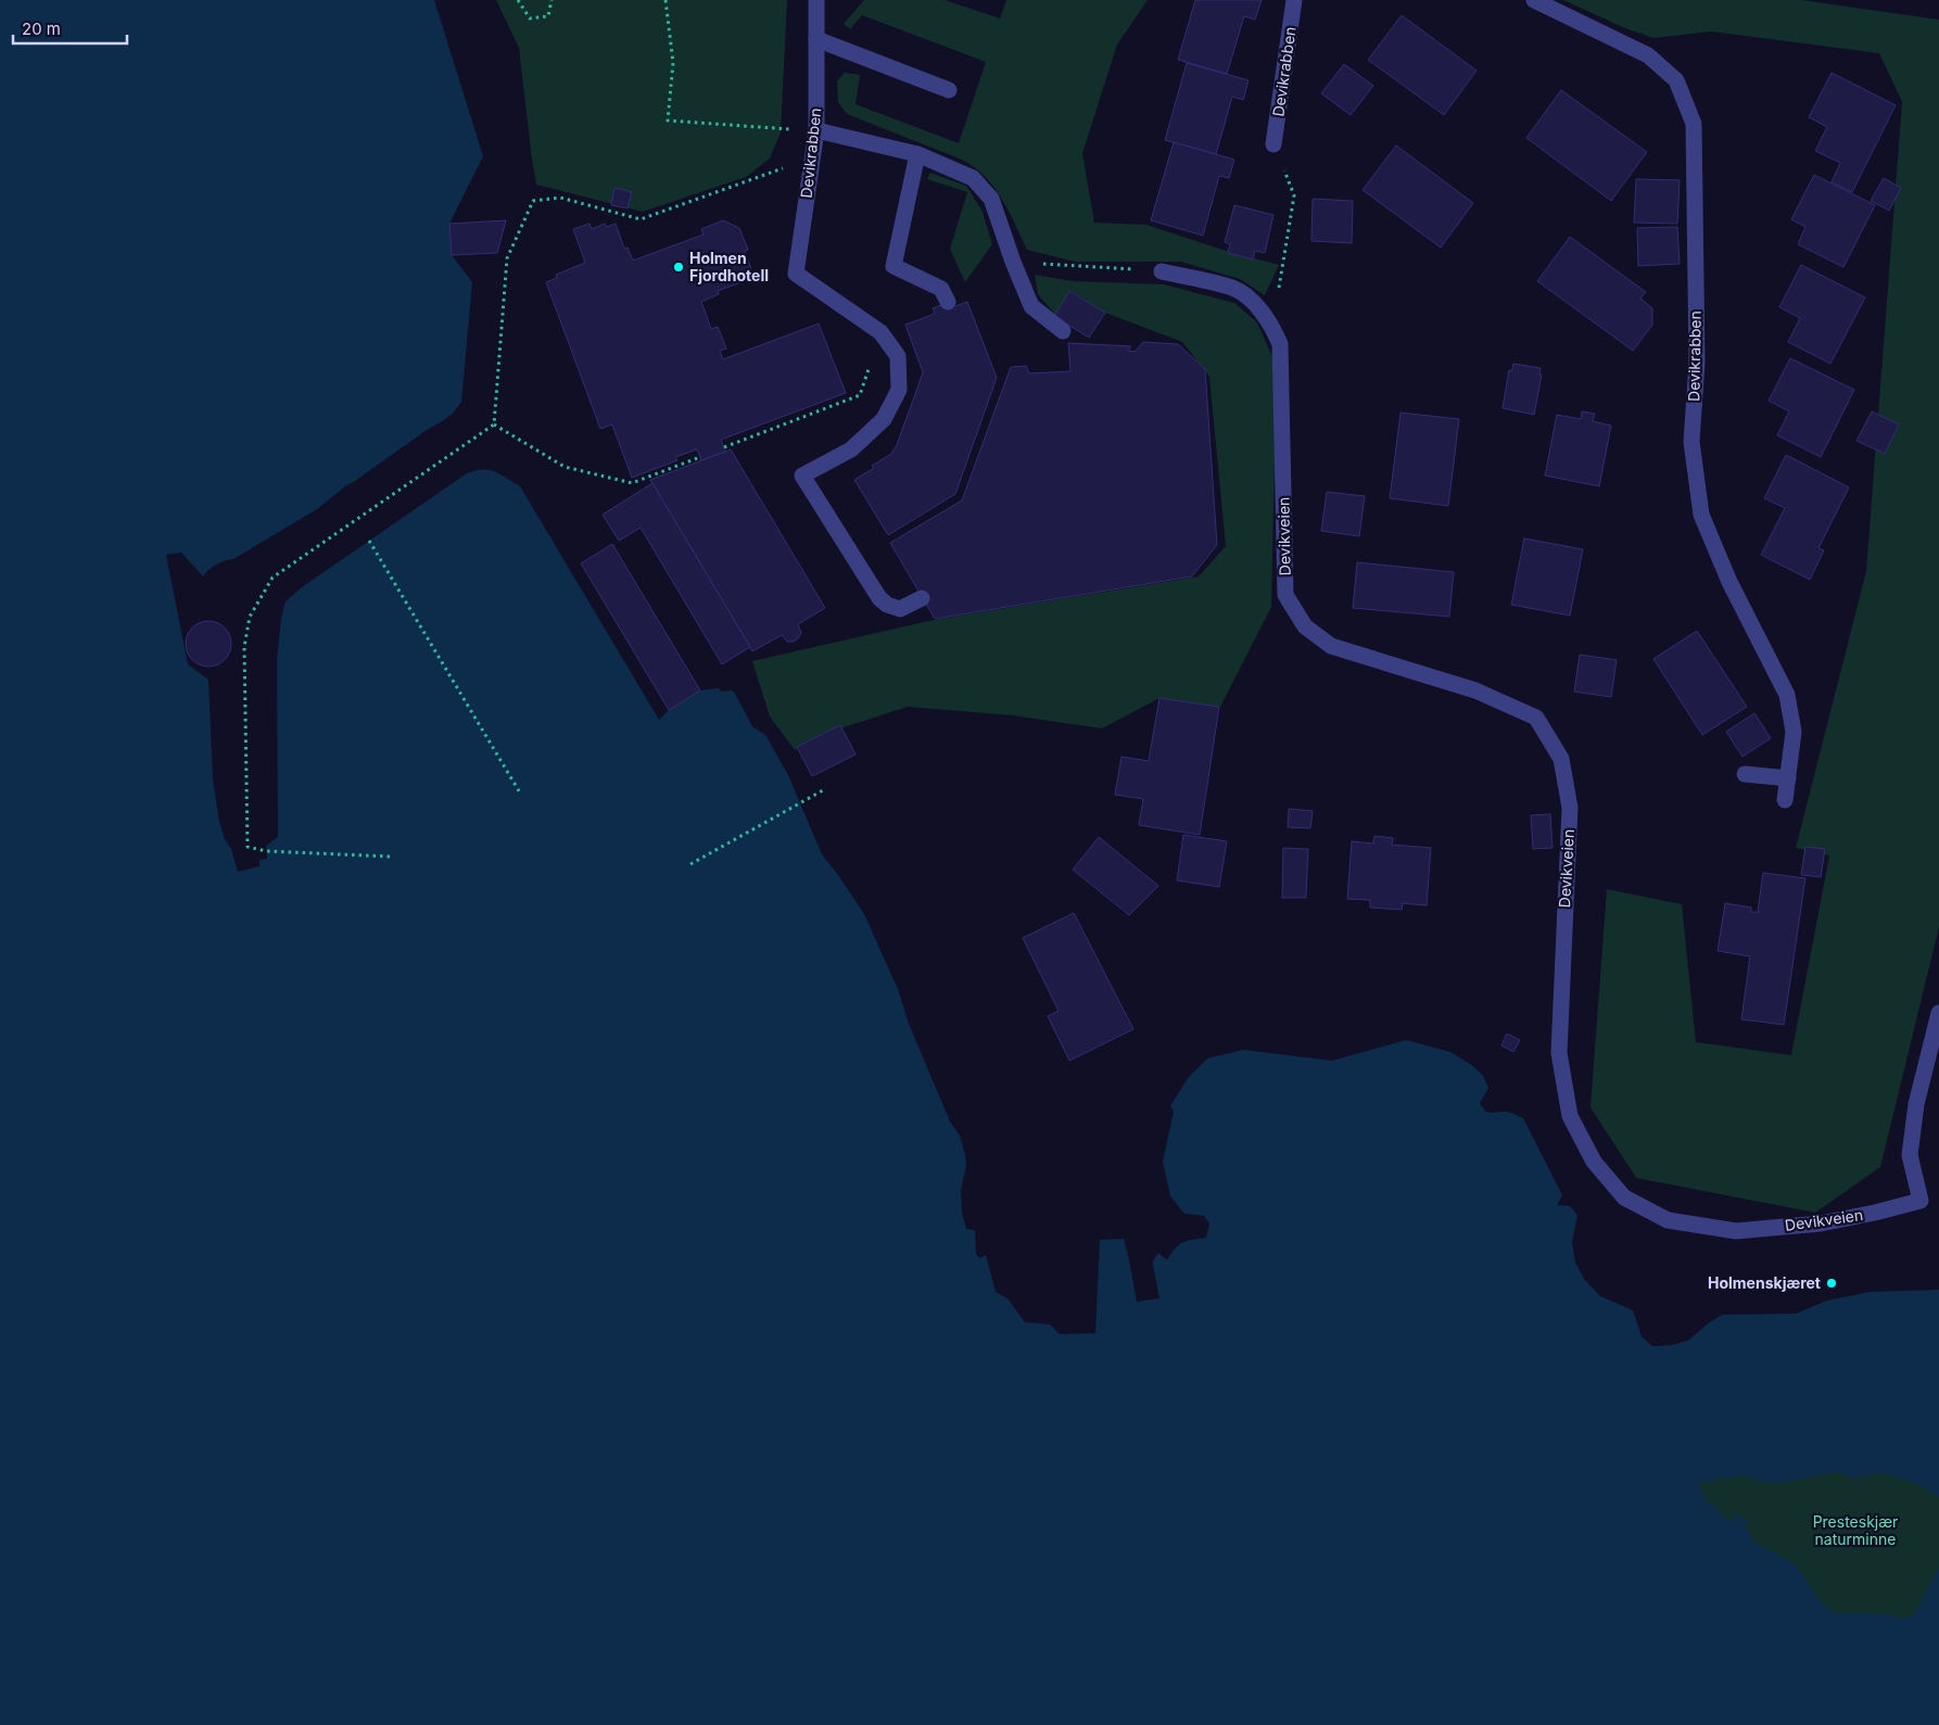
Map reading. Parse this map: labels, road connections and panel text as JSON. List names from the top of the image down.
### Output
{
  "streets": {
    "street": ["Devikrabben", "Devikveien"]
  },
  "parks": ["Presteskjær naturminne"],
  "places": ["Holmen Fjordhotell", "Holmenskjæret"],
  "scale_bar": "20 m"
}
